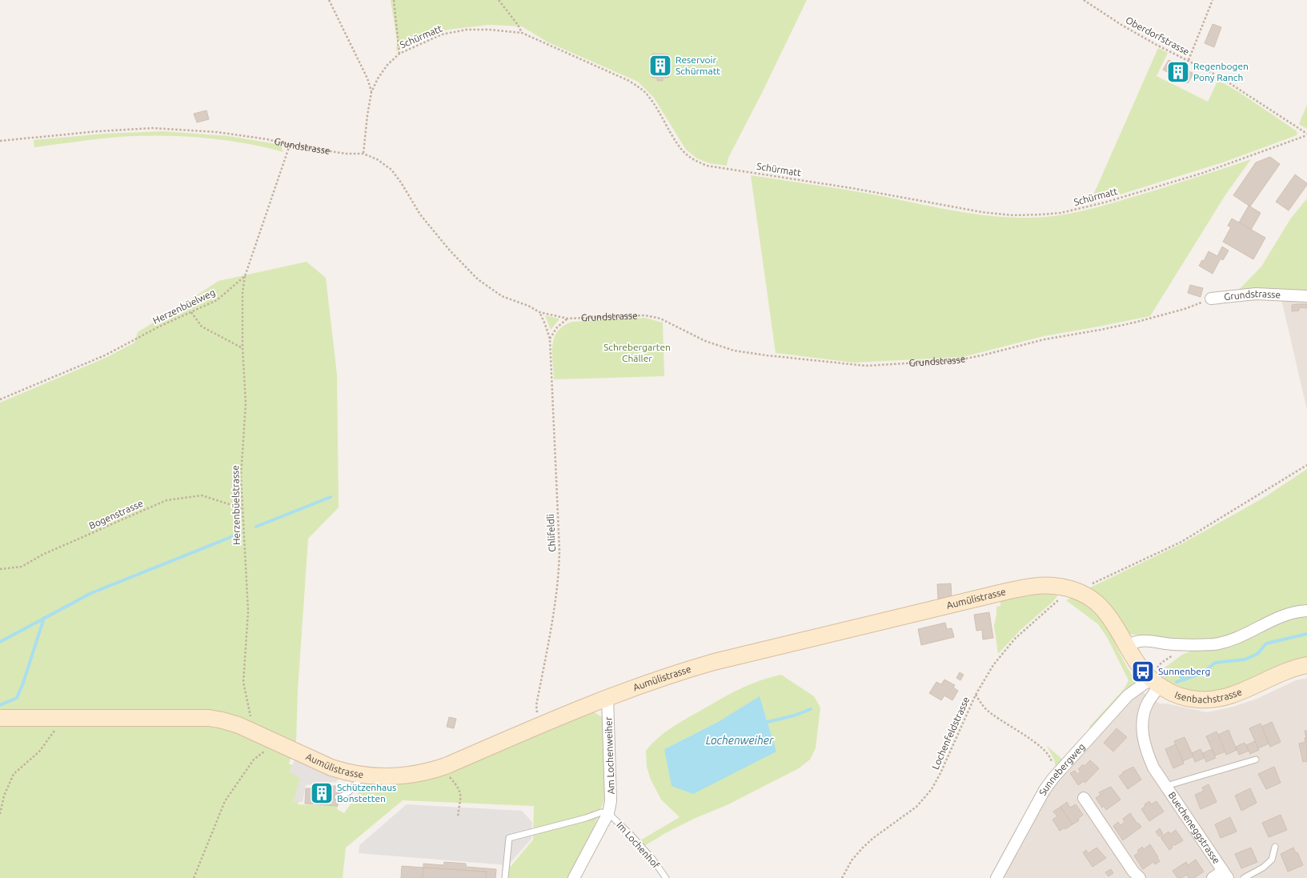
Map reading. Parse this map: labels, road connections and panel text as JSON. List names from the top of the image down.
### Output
{
  "streets": {
    "main road": ["Aumülistrasse", "Isenbachstrasse"],
    "street": [
      "Grundstrasse",
      "Am Lochenweiher",
      "Sunnebergweg",
      "Buecheneggstrasse"
    ],
    "lane": ["Im Lochenhof"],
    "path": [
      "Oberdorfstrasse",
      "Schürmatt",
      "Herzenbüelweg",
      "Herzenbüelstrasse",
      "Bogenstrasse",
      "Chlifeldli",
      "Lochenfeldstrasse"
    ]
  },
  "crossings": [
    ["Oberdorfstrasse", "Schürmatt"],
    ["Schürmatt", "Grundstrasse"],
    ["Grundstrasse", "Chlifeldli"],
    ["Herzenbüelweg", "Herzenbüelstrasse"],
    ["Herzenbüelstrasse", "Bogenstrasse"],
    ["Herzenbüelstrasse", "Aumülistrasse"],
    ["Chlifeldli", "Aumülistrasse"],
    ["Aumülistrasse", "Lochenfeldstrasse"],
    ["Aumülistrasse", "Am Lochenweiher"],
    ["Isenbachstrasse", "Sunnebergweg"],
    ["Isenbachstrasse", "Buecheneggstrasse"],
    ["Am Lochenweiher", "Im Lochenhof"],
    ["Sunnebergweg", "Buecheneggstrasse"]
  ],
  "water": ["Lochenweiher"],
  "parks": ["Schrebergarten Chäller"],
  "places": {
    "building": ["Reservoir Schürmatt", "Regenbogen Pony Ranch", "Schützenhaus Bonstetten"],
    "bus stop": ["Sunnenberg"]
  }
}
